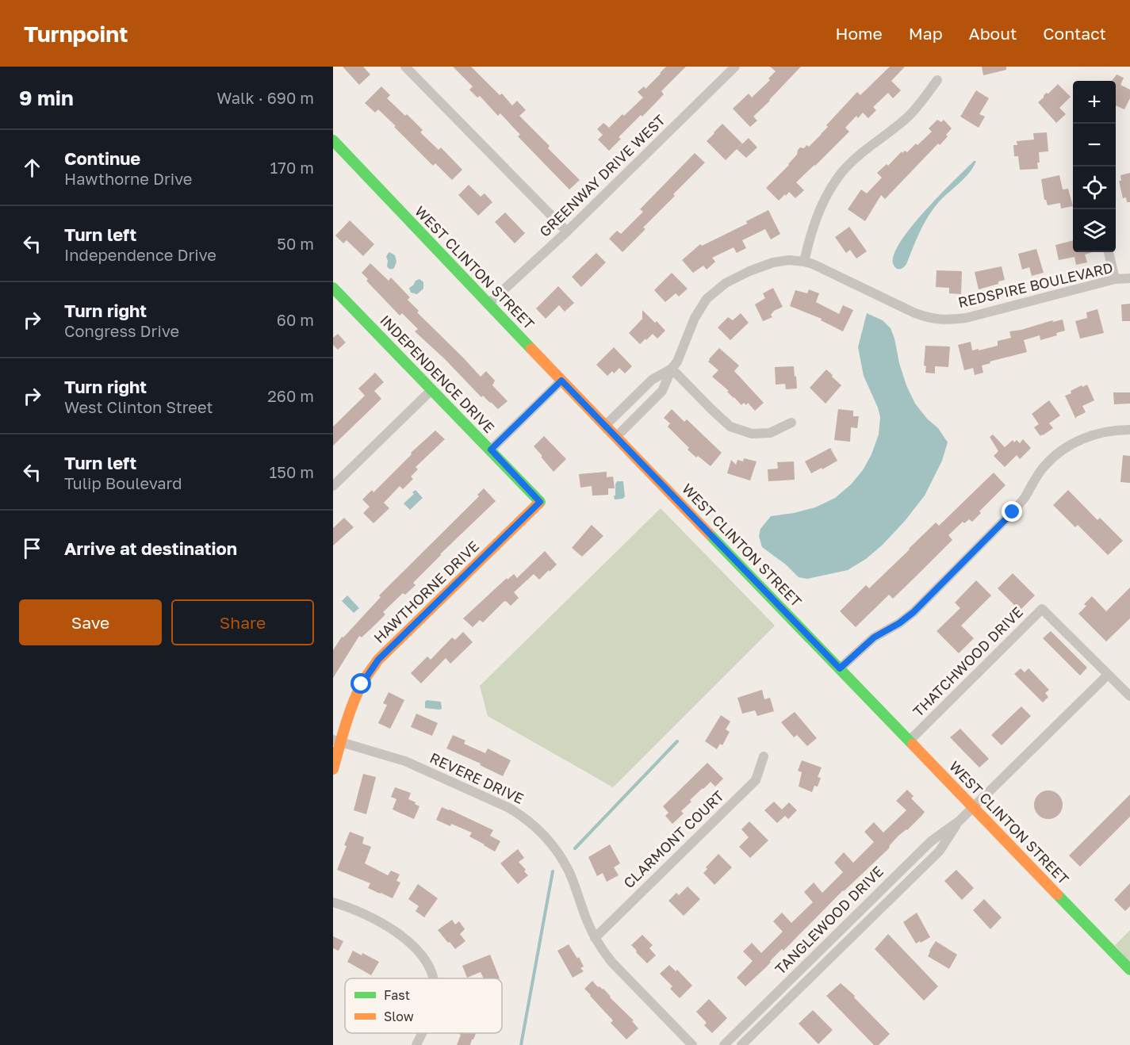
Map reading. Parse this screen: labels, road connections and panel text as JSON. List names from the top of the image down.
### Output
{
  "streets": {
    "street": [
      "GREENWAY DRIVE WEST",
      "WEST CLINTON STREET",
      "REDSPIRE BOULEVARD",
      "INDEPENDENCE DRIVE",
      "HAWTHORNE DRIVE",
      "THATCHWOOD DRIVE",
      "REVERE DRIVE",
      "CLARMONT COURT",
      "TANGLEWOOD DRIVE"
    ]
  },
  "crossings": [
    ["GREENWAY DRIVE WEST", "WEST CLINTON STREET"],
    ["WEST CLINTON STREET", "REDSPIRE BOULEVARD"],
    ["WEST CLINTON STREET", "THATCHWOOD DRIVE"],
    ["WEST CLINTON STREET", "TANGLEWOOD DRIVE"],
    ["INDEPENDENCE DRIVE", "HAWTHORNE DRIVE"],
    ["HAWTHORNE DRIVE", "REVERE DRIVE"],
    ["THATCHWOOD DRIVE", "TANGLEWOOD DRIVE"],
    ["REVERE DRIVE", "CLARMONT COURT"]
  ],
  "legend": ["Fast", "Slow"],
  "page": {
    "header": "Turnpoint",
    "nav": [
      "Home",
      "Map",
      "About",
      "Contact"
    ],
    "heading": ["9 min", "Walk · 690 m"],
    "map_buttons": ["+", "−"],
    "list": [
      ["Continue", "Hawthorne Drive", "170 m"],
      ["Turn left", "Independence Drive", "50 m"],
      ["Turn right", "Congress Drive", "60 m"],
      ["Turn right", "West Clinton Street", "260 m"],
      ["Turn left", "Tulip Boulevard", "150 m"],
      "Arrive at destination"
    ],
    "buttons": ["Save", "Share"]
  }
}
